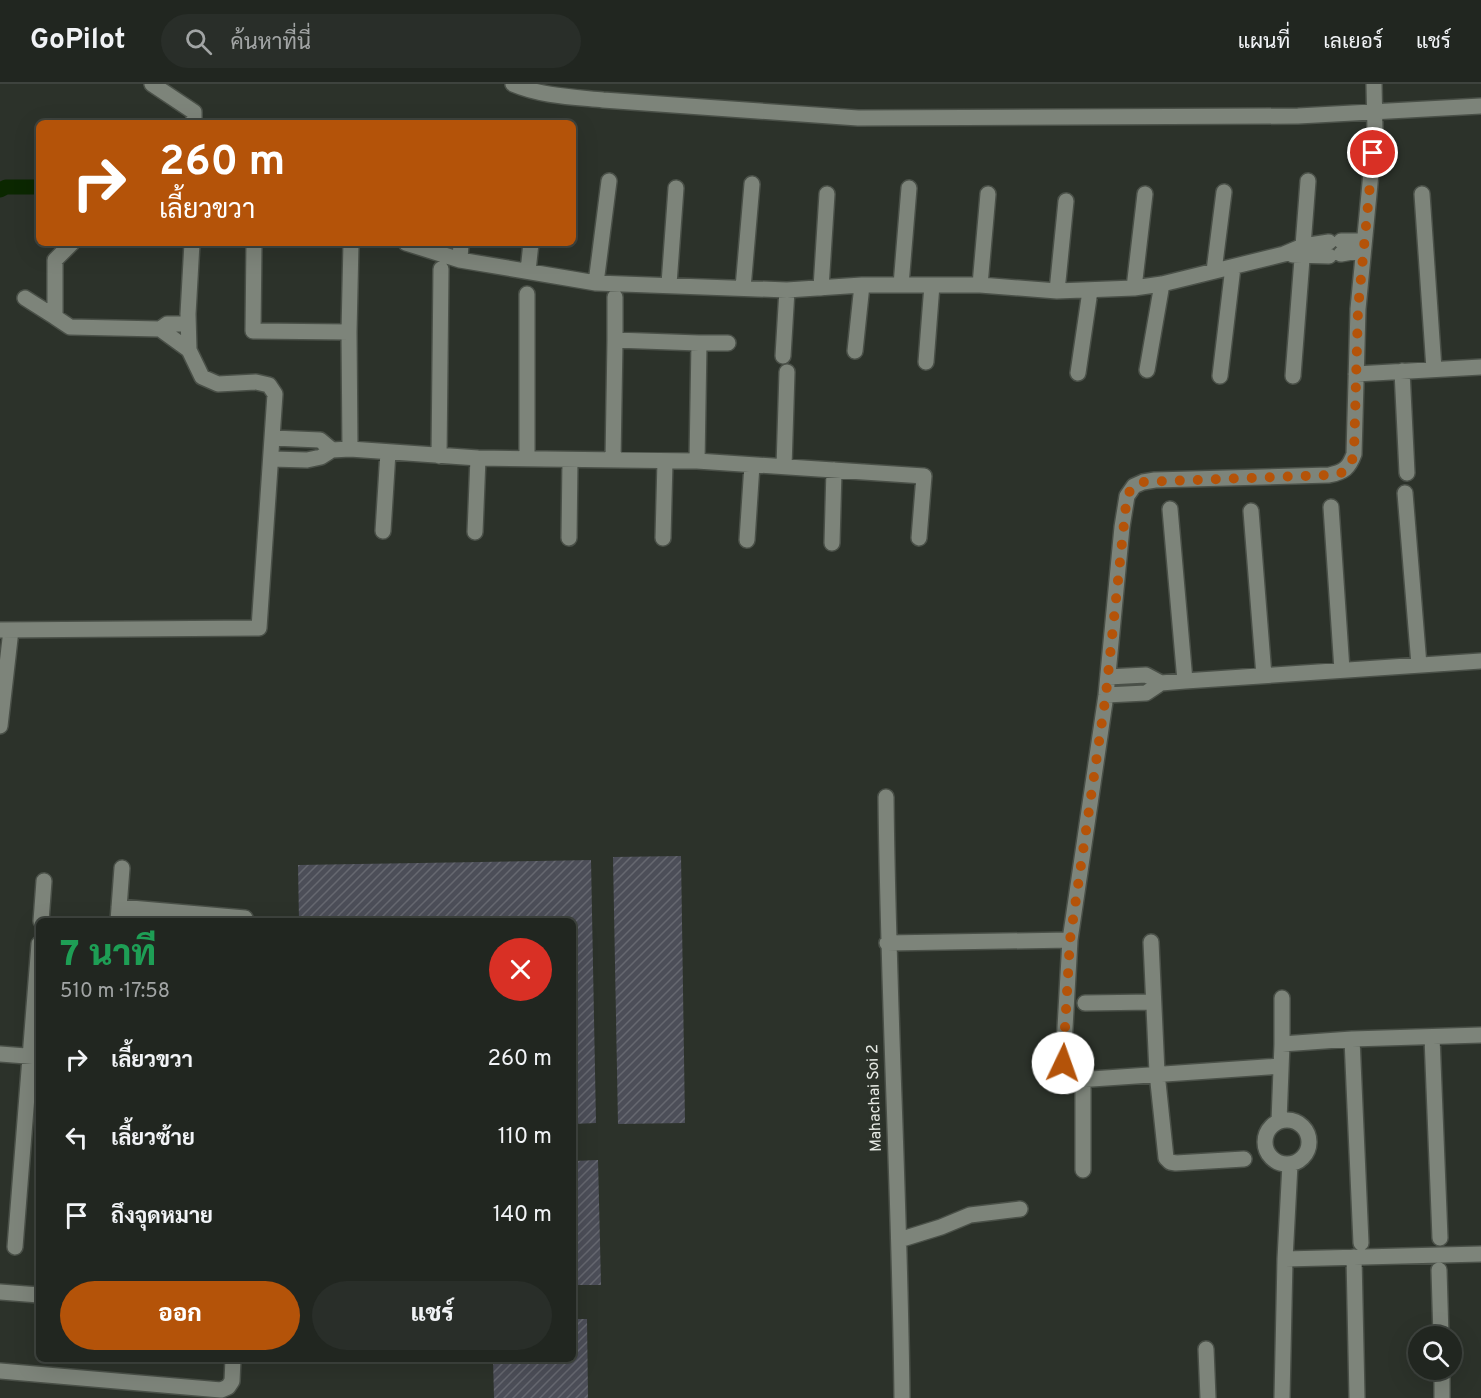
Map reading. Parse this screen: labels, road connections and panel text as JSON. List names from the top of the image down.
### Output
{
  "streets": {
    "street": ["Mahachai Soi 2"]
  },
  "page": {
    "header": "GoPilot",
    "search": "ค้นหาที่นี่",
    "nav": ["แผนที่", "เลเยอร์", "แชร์"],
    "turn": ["260 m", "เลี้ยวขวา"],
    "heading": ["7 นาที", "510 m · 17:58"],
    "list": [
      {
        "name": "เลี้ยวขวา",
        "value": "260 m"
      },
      {
        "name": "เลี้ยวซ้าย",
        "value": "110 m"
      },
      {
        "name": "ถึงจุดหมาย",
        "value": "140 m"
      }
    ],
    "buttons": ["ออก", "แชร์"]
  }
}
